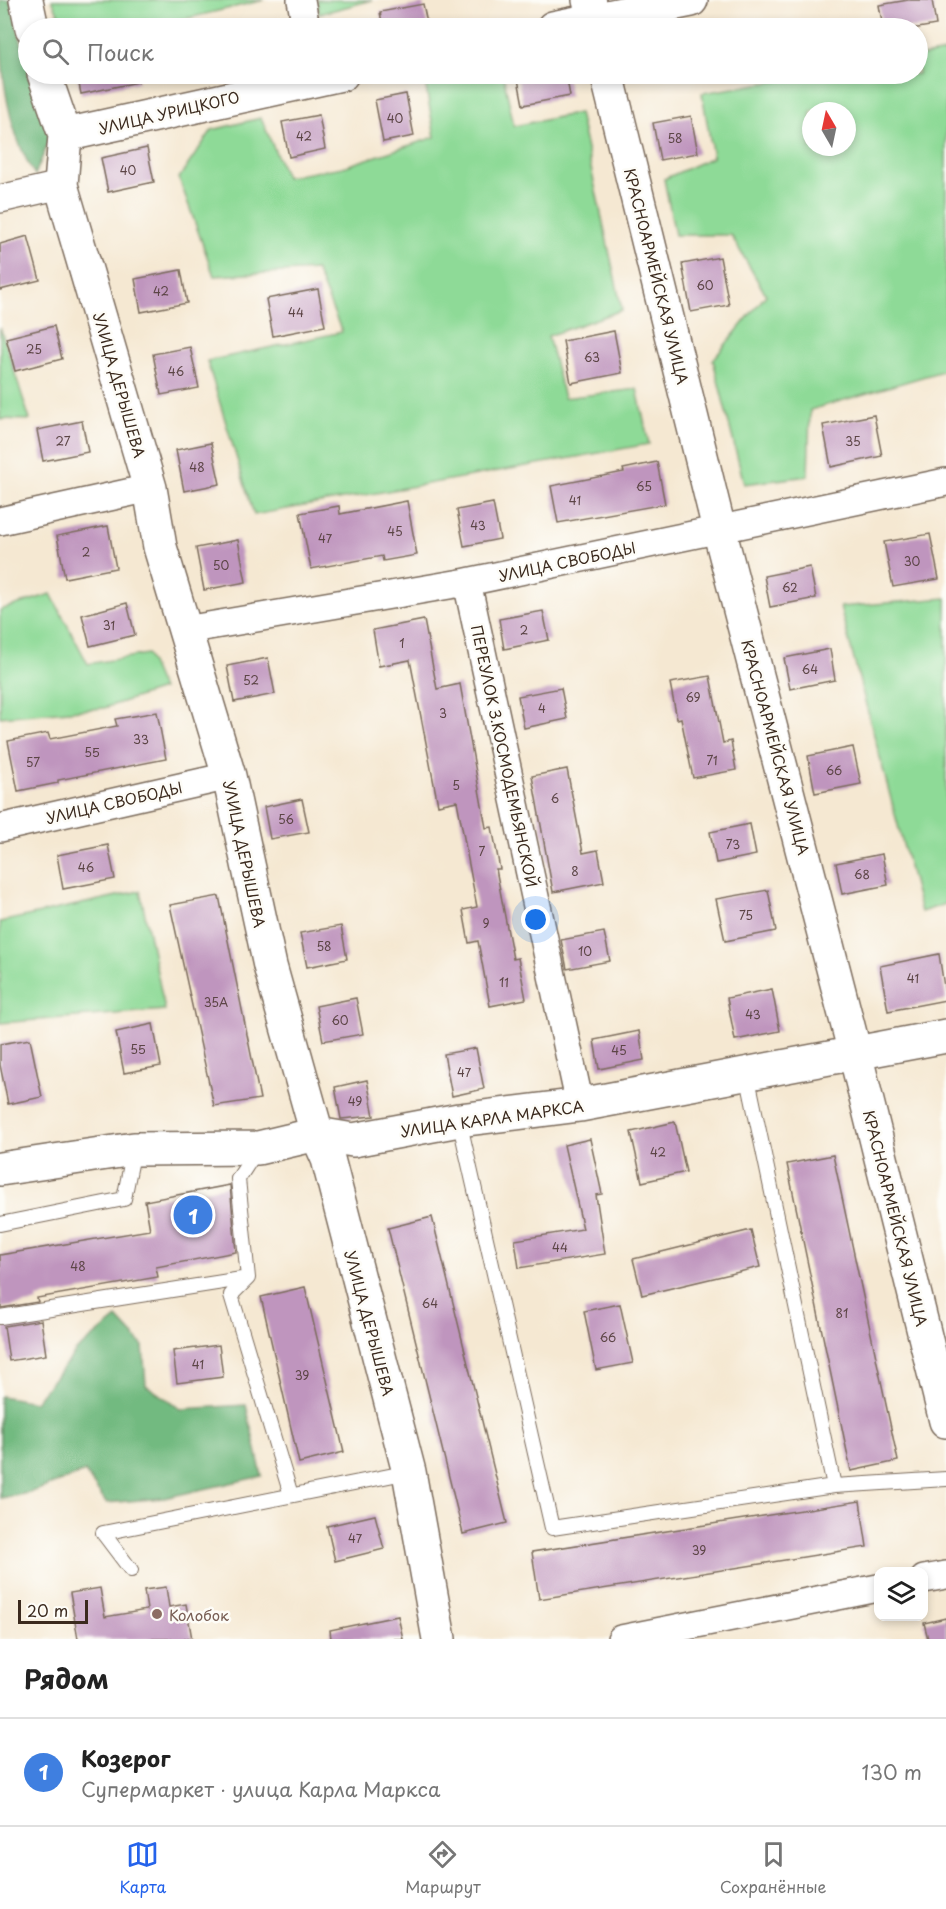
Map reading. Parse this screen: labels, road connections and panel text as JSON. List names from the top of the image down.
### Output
{
  "streets": {
    "street": [
      "УЛИЦА УРИЦКОГО",
      "КРАСНОАРМЕЙСКАЯ УЛИЦА",
      "УЛИЦА ДЕРЫШЕВА",
      "УЛИЦА СВОБОДЫ",
      "ПЕРЕУЛОК З.КОСМОДЕМЬЯНСКОЙ",
      "УЛИЦА КАРЛА МАРКСА"
    ]
  },
  "crossings": [
    ["УЛИЦА УРИЦКОГО", "УЛИЦА ДЕРЫШЕВА"],
    ["КРАСНОАРМЕЙСКАЯ УЛИЦА", "УЛИЦА СВОБОДЫ"],
    ["КРАСНОАРМЕЙСКАЯ УЛИЦА", "УЛИЦА КАРЛА МАРКСА"],
    ["УЛИЦА ДЕРЫШЕВА", "УЛИЦА СВОБОДЫ"],
    ["УЛИЦА ДЕРЫШЕВА", "УЛИЦА КАРЛА МАРКСА"],
    ["УЛИЦА СВОБОДЫ", "ПЕРЕУЛОК З.КОСМОДЕМЬЯНСКОЙ"],
    ["ПЕРЕУЛОК З.КОСМОДЕМЬЯНСКОЙ", "УЛИЦА КАРЛА МАРКСА"]
  ],
  "places": ["Колобок"],
  "house_numbers": [
    "40",
    "42",
    "58",
    "40",
    "60",
    "42",
    "44",
    "25",
    "63",
    "46",
    "27",
    "35",
    "48",
    "65",
    "41",
    "43",
    "45",
    "47",
    "2",
    "30",
    "50",
    "62",
    "31",
    "2",
    "1",
    "64",
    "52",
    "69",
    "4",
    "3",
    "33",
    "55",
    "71",
    "57",
    "66",
    "5",
    "6",
    "56",
    "73",
    "7",
    "46",
    "8",
    "68",
    "75",
    "9",
    "58",
    "10",
    "41",
    "11",
    "35А",
    "43",
    "60",
    "55",
    "45",
    "47",
    "49",
    "42",
    "44",
    "48",
    "64",
    "81",
    "66",
    "41",
    "39",
    "47",
    "39"
  ],
  "scale_bar": "20 m",
  "north": "top",
  "page": {
    "search": "Поиск",
    "pins": "1",
    "scale": "20 m",
    "heading": "Рядом",
    "list": [
      {
        "mark": "1",
        "name": "Козерог",
        "note": "Супермаркет · улица Карла Маркса",
        "value": "130 m"
      }
    ],
    "nav": ["Карта", "Маршрут", "Сохранённые"]
  }
}
